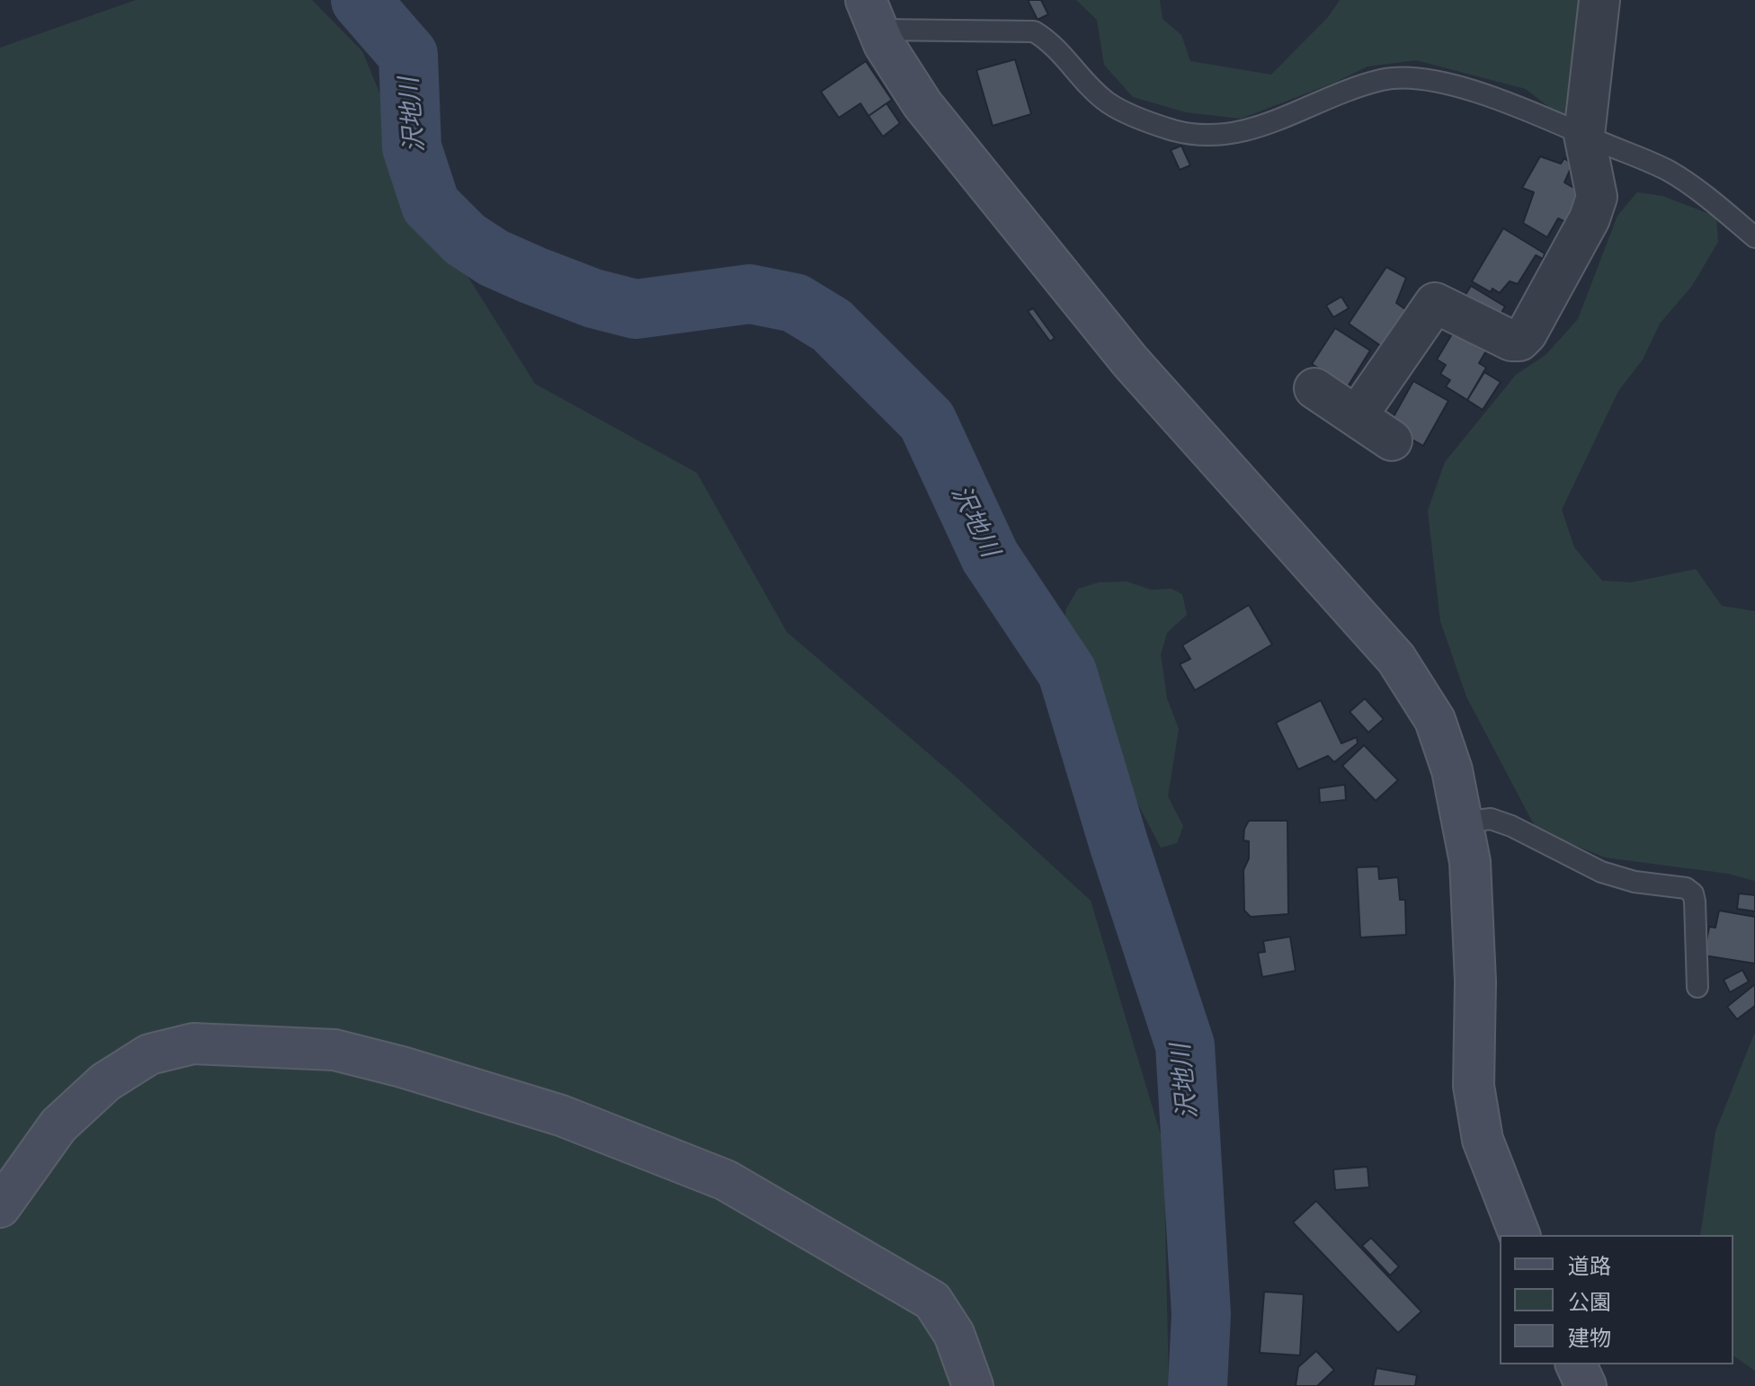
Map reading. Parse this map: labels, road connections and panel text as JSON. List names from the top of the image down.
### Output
{
  "water": ["沢地川"],
  "legend": ["道路", "公園", "建物"]
}
